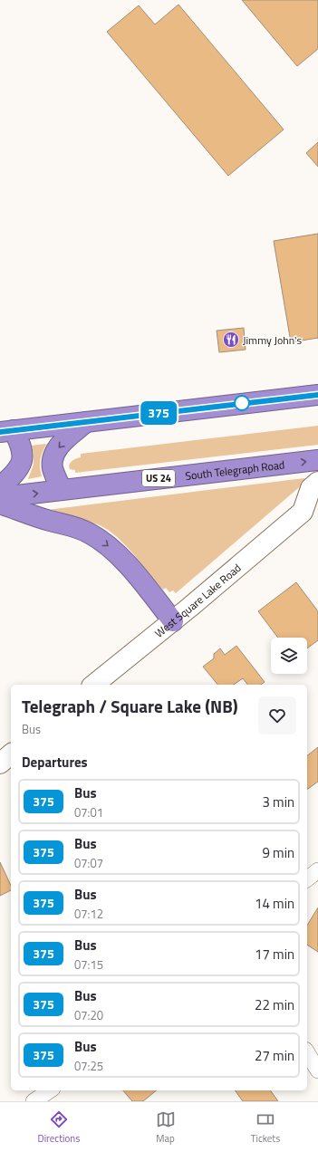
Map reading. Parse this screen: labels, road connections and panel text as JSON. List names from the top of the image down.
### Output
{
  "streets": {
    "highway": ["South Telegraph Road", "US 24"],
    "street": ["West Square Lake Road"]
  },
  "places": {
    "restaurant": ["Jimmy John's"]
  },
  "lines": ["bus line 375"],
  "page": {
    "on_map": "375",
    "heading": [
      ["Telegraph / Square Lake (NB)", "Bus"],
      "Departures"
    ],
    "list": [
      {
        "mark": "375",
        "name": "Bus",
        "note": "07:01",
        "value": "3 min"
      },
      {
        "mark": "375",
        "name": "Bus",
        "note": "07:07",
        "value": "9 min"
      },
      {
        "mark": "375",
        "name": "Bus",
        "note": "07:12",
        "value": "14 min"
      },
      {
        "mark": "375",
        "name": "Bus",
        "note": "07:15",
        "value": "17 min"
      },
      {
        "mark": "375",
        "name": "Bus",
        "note": "07:20",
        "value": "22 min"
      },
      {
        "mark": "375",
        "name": "Bus",
        "note": "07:25",
        "value": "27 min"
      }
    ],
    "tabs": ["Directions", "Map", "Tickets"]
  }
}
